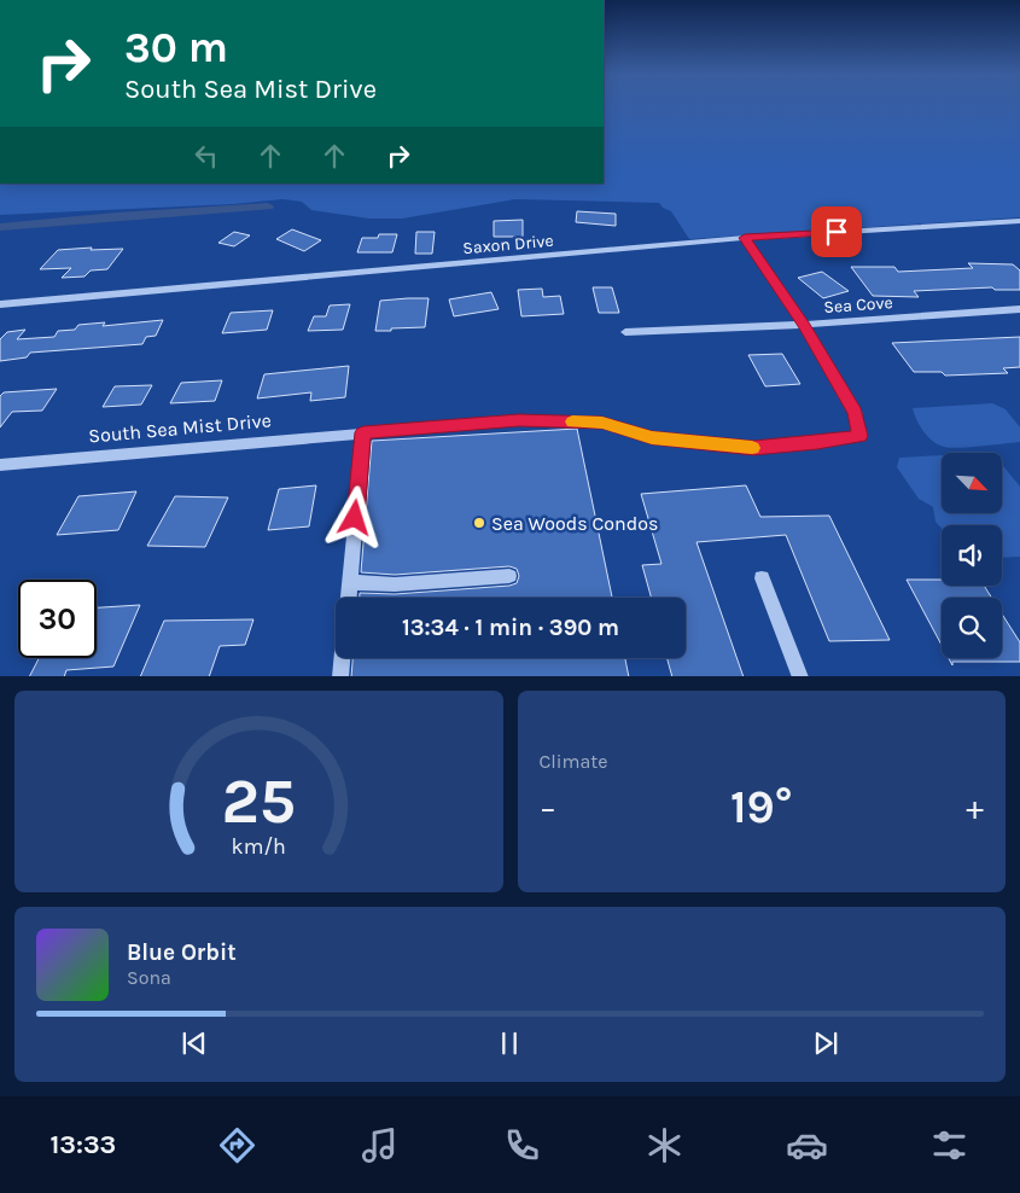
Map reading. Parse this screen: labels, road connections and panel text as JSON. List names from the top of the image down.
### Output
{
  "streets": {
    "street": ["Saxon Drive", "Sea Cove", "South Sea Mist Drive"]
  },
  "crossings": [
    ["Saxon Drive", "South Sea Mist Drive"],
    ["Sea Cove", "South Sea Mist Drive"]
  ],
  "places": ["Sea Woods Condos"],
  "north": "bottom right",
  "page": {
    "turn": ["30 m", "South Sea Mist Drive"],
    "limit": "30",
    "trip": "13:34 · 1 min · 390 m",
    "tile": "Climate",
    "heat": ["−", "19°", "+"],
    "song": ["Blue Orbit", "Sona"],
    "tabs": "13:33",
    "gauge": ["25", "km/h"]
  }
}
